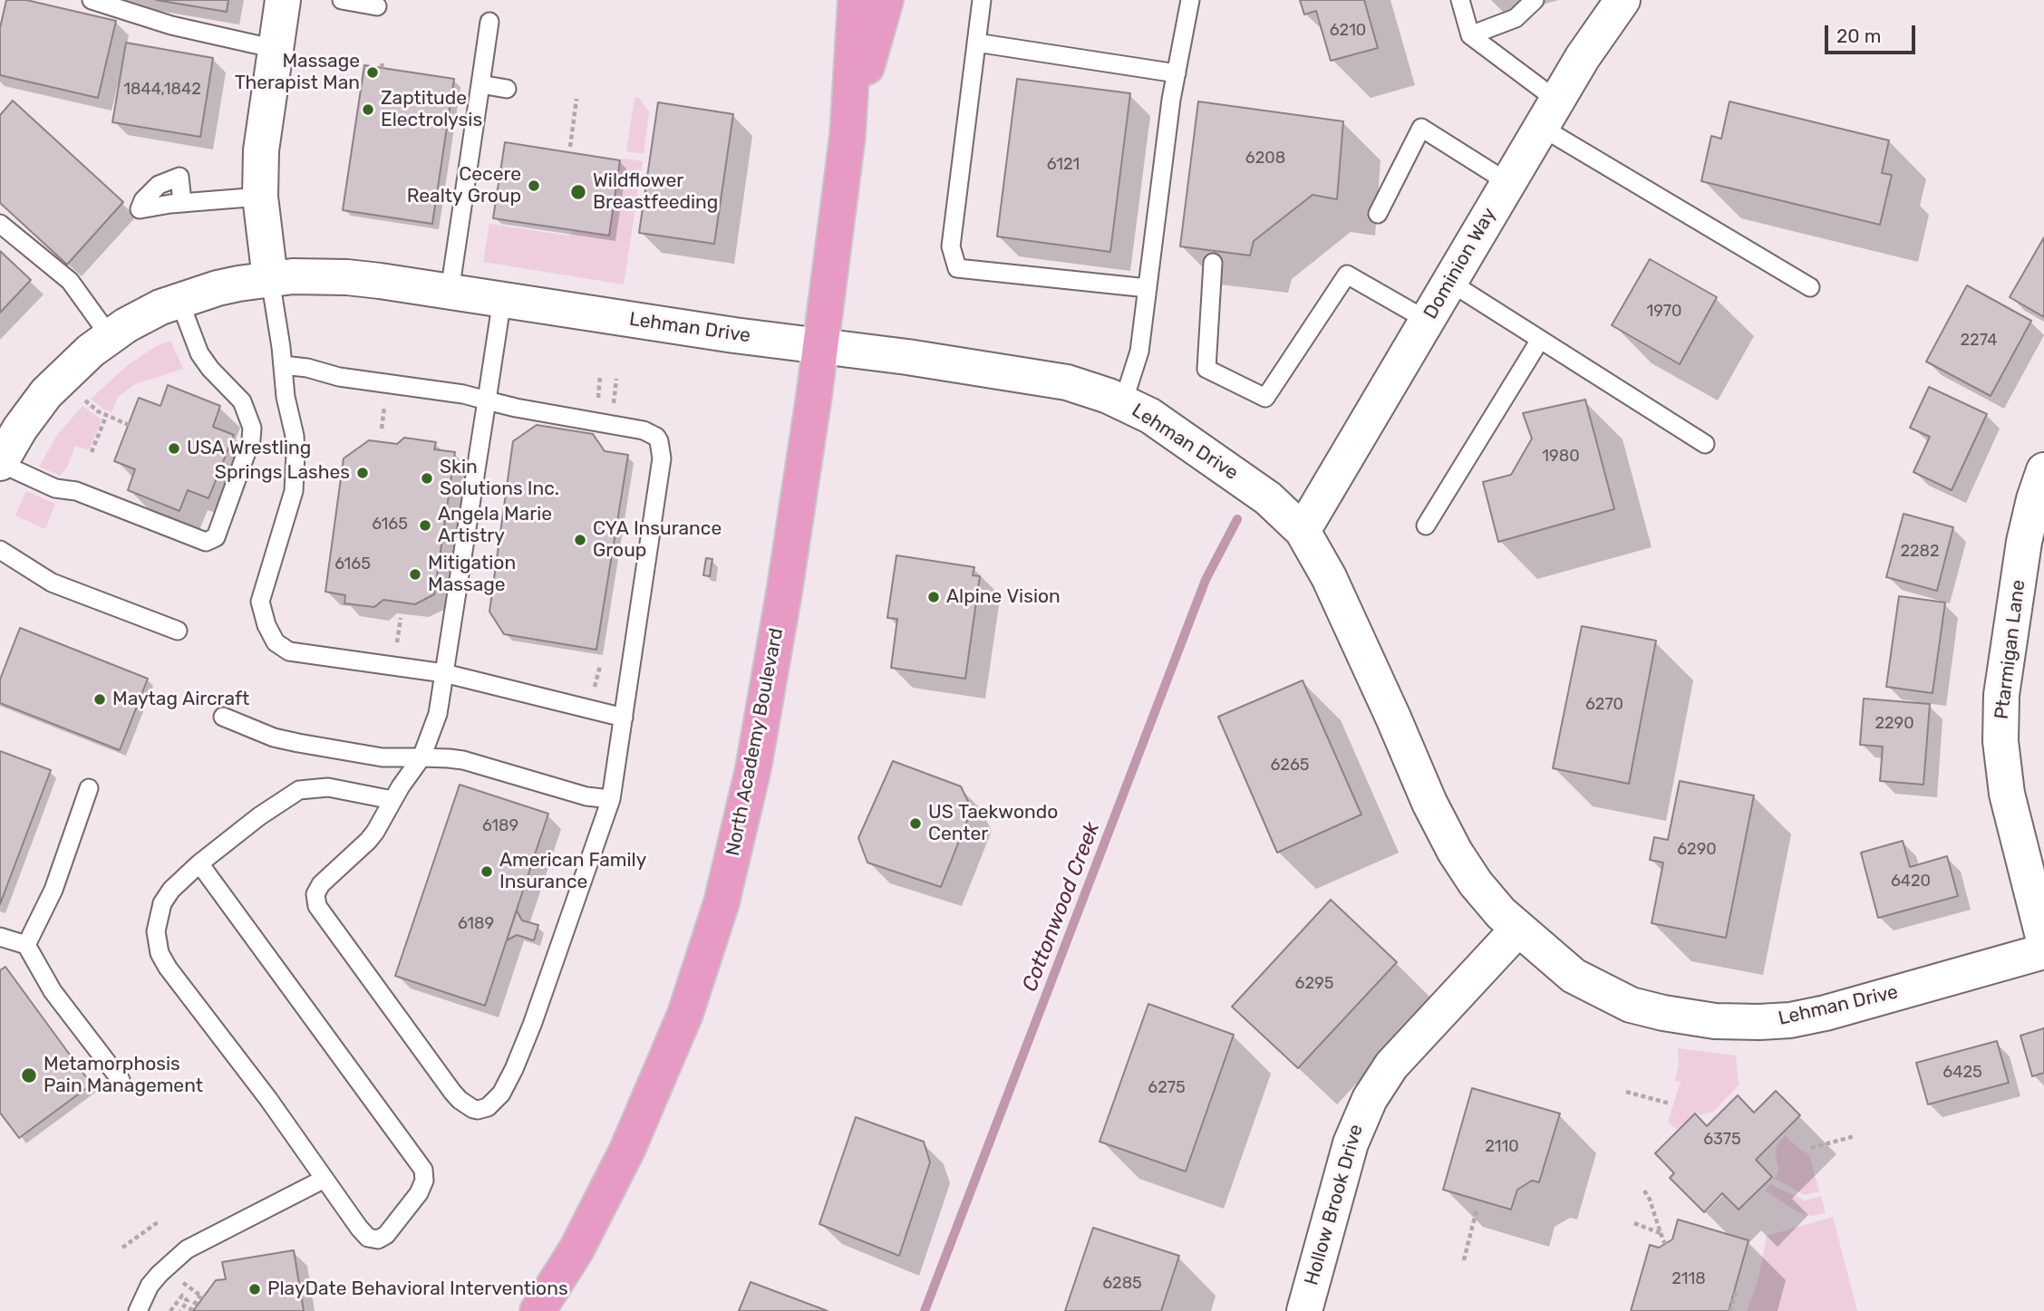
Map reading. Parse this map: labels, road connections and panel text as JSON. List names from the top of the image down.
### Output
{
  "streets": {
    "highway": ["North Academy Boulevard"],
    "street": [
      "Dominion Way",
      "Lehman Drive",
      "Ptarmigan Lane",
      "Hollow Brook Drive"
    ]
  },
  "crossings": [
    ["Dominion Way", "Lehman Drive"],
    ["Lehman Drive", "North Academy Boulevard"],
    ["Lehman Drive", "Hollow Brook Drive"]
  ],
  "water": ["Cottonwood Creek"],
  "places": [
    "Massage Therapist Man",
    "Zaptitude Electrolysis",
    "Cecere Realty Group",
    "Wildflower Breastfeeding",
    "USA Wrestling",
    "Springs Lashes",
    "Skin Solutions Inc.",
    "Angela Marie Artistry",
    "CYA Insurance Group",
    "Mitigation Massage",
    "Alpine Vision",
    "Maytag Aircraft",
    "US Taekwondo Center",
    "American Family Insurance",
    "Metamorphosis Pain Management",
    "PlayDate Behavioral Interventions"
  ],
  "house_numbers": [
    "6210",
    "1844,1842",
    "6208",
    "6121",
    "1970",
    "2274",
    "1980",
    "6165",
    "2282",
    "6165",
    "6270",
    "2290",
    "6265",
    "6189",
    "6290",
    "6420",
    "6189",
    "6295",
    "6425",
    "6275",
    "6375",
    "2110",
    "2118",
    "6285"
  ],
  "scale_bar": "20 m"
}
